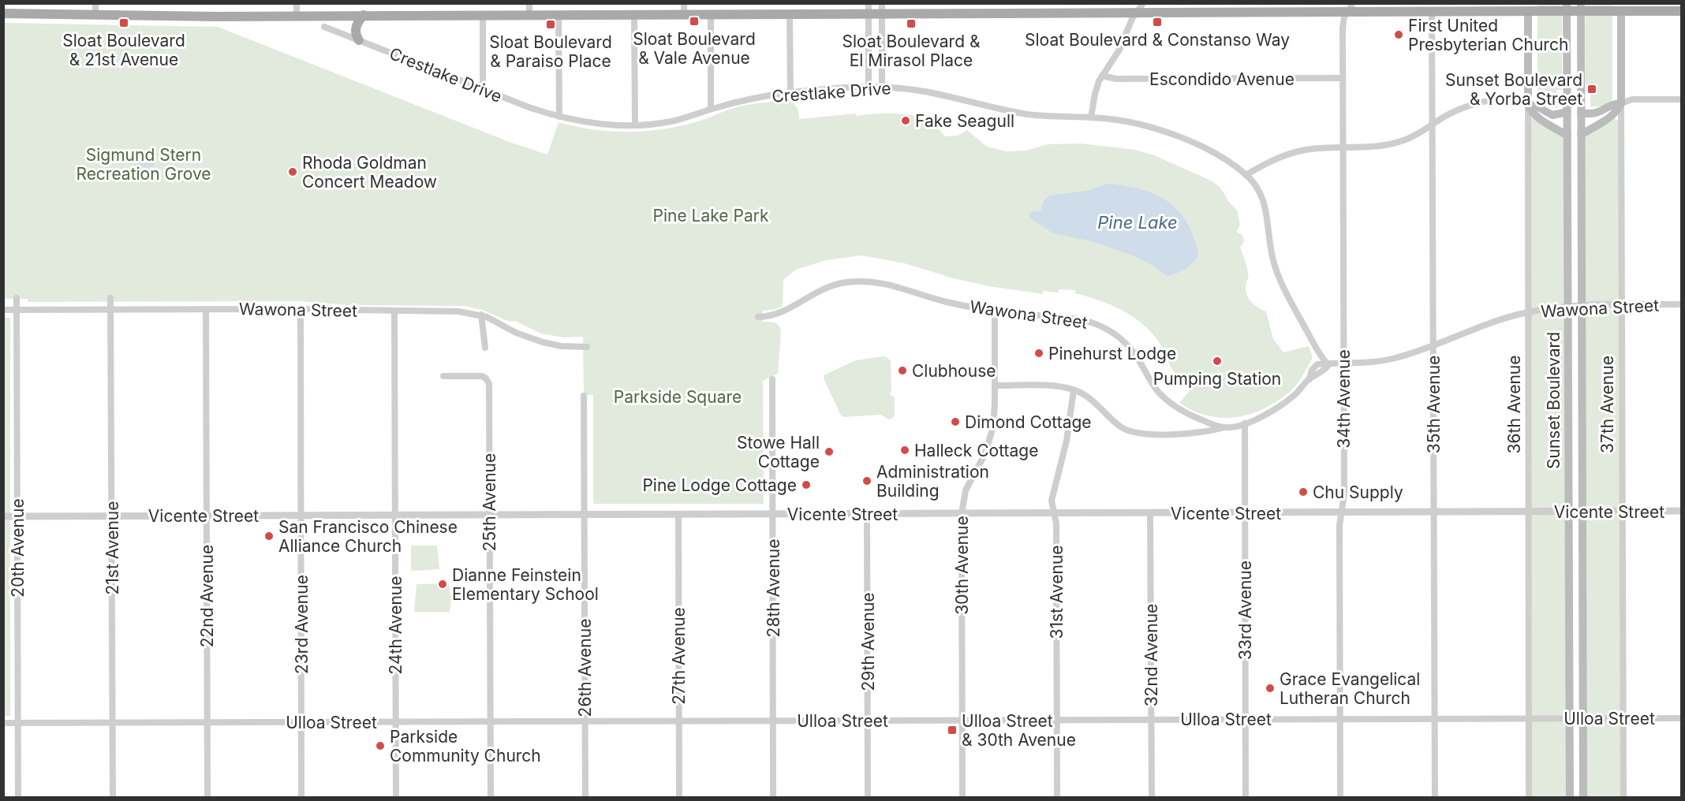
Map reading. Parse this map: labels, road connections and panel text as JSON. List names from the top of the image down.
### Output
{
  "streets": {
    "main road": ["Sunset Boulevard", "36th Avenue", "37th Avenue"],
    "street": [
      "Crestlake Drive",
      "Escondido Avenue",
      "Wawona Street",
      "34th Avenue",
      "35th Avenue",
      "25th Avenue",
      "Vicente Street",
      "20th Avenue",
      "21st Avenue",
      "30th Avenue",
      "28th Avenue",
      "31st Avenue",
      "22nd Avenue",
      "33rd Avenue",
      "23rd Avenue",
      "24th Avenue",
      "29th Avenue",
      "32nd Avenue",
      "27th Avenue",
      "26th Avenue",
      "Ulloa Street"
    ]
  },
  "crossings": [
    ["Crestlake Drive", "Wawona Street"],
    ["Escondido Avenue", "34th Avenue"],
    ["Wawona Street", "34th Avenue"],
    ["Wawona Street", "Sunset Boulevard"],
    ["Wawona Street", "35th Avenue"],
    ["Wawona Street", "36th Avenue"],
    ["Wawona Street", "37th Avenue"],
    ["Wawona Street", "20th Avenue"],
    ["Wawona Street", "21st Avenue"],
    ["Wawona Street", "30th Avenue"],
    ["Wawona Street", "22nd Avenue"],
    ["Wawona Street", "33rd Avenue"],
    ["Wawona Street", "23rd Avenue"],
    ["Wawona Street", "24th Avenue"],
    ["34th Avenue", "Vicente Street"],
    ["34th Avenue", "Ulloa Street"],
    ["Sunset Boulevard", "Vicente Street"],
    ["Sunset Boulevard", "Ulloa Street"],
    ["35th Avenue", "Vicente Street"],
    ["35th Avenue", "Ulloa Street"],
    ["36th Avenue", "Vicente Street"],
    ["36th Avenue", "Ulloa Street"],
    ["37th Avenue", "Vicente Street"],
    ["37th Avenue", "Ulloa Street"],
    ["25th Avenue", "Vicente Street"],
    ["25th Avenue", "Ulloa Street"],
    ["Vicente Street", "20th Avenue"],
    ["Vicente Street", "21st Avenue"],
    ["Vicente Street", "30th Avenue"],
    ["Vicente Street", "28th Avenue"],
    ["Vicente Street", "31st Avenue"],
    ["Vicente Street", "22nd Avenue"],
    ["Vicente Street", "33rd Avenue"],
    ["Vicente Street", "23rd Avenue"],
    ["Vicente Street", "24th Avenue"],
    ["Vicente Street", "29th Avenue"],
    ["Vicente Street", "32nd Avenue"],
    ["Vicente Street", "27th Avenue"],
    ["Vicente Street", "26th Avenue"],
    ["20th Avenue", "Ulloa Street"],
    ["21st Avenue", "Ulloa Street"],
    ["30th Avenue", "Ulloa Street"],
    ["28th Avenue", "Ulloa Street"],
    ["31st Avenue", "Ulloa Street"],
    ["22nd Avenue", "Ulloa Street"],
    ["33rd Avenue", "Ulloa Street"],
    ["23rd Avenue", "Ulloa Street"],
    ["24th Avenue", "Ulloa Street"],
    ["29th Avenue", "Ulloa Street"],
    ["32nd Avenue", "Ulloa Street"],
    ["27th Avenue", "Ulloa Street"],
    ["26th Avenue", "Ulloa Street"]
  ],
  "water": ["Pine Lake"],
  "parks": ["Sigmund Stern Recreation Grove", "Pine Lake Park", "Parkside Square"],
  "places": {
    "transit": [
      "Sloat Boulevard & Vale Avenue",
      "Sloat Boulevard & Constanso Way",
      "Sloat Boulevard & 21st Avenue",
      "Sloat Boulevard & El Mirasol Place",
      "Sloat Boulevard & Paraiso Place",
      "Sunset Boulevard & Yorba Street",
      "Ulloa Street & 30th Avenue"
    ],
    "other": [
      "First United Presbyterian Church",
      "Fake Seagull",
      "Rhoda Goldman Concert Meadow",
      "Pinehurst Lodge",
      "Pumping Station",
      "Clubhouse",
      "Dimond Cottage",
      "Halleck Cottage",
      "Stowe Hall Cottage",
      "Administration Building",
      "Pine Lodge Cottage",
      "Chu Supply",
      "San Francisco Chinese Alliance Church",
      "Dianne Feinstein Elementary School",
      "Grace Evangelical Lutheran Church",
      "Parkside Community Church"
    ]
  }
}
